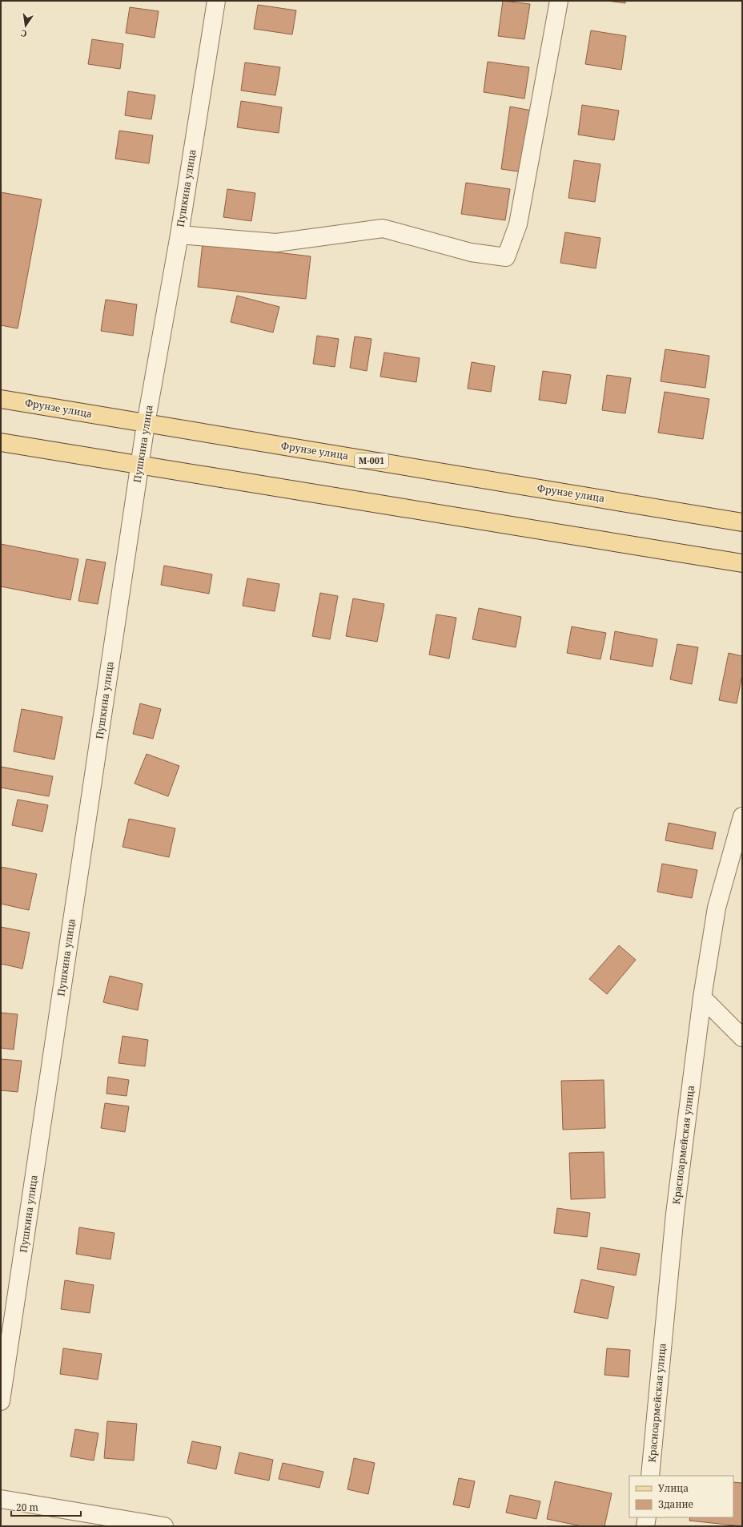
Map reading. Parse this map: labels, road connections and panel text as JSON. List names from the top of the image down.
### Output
{
  "streets": {
    "main road": ["Фрунзе улица", "M-001"],
    "street": ["Пушкина улица", "Красноармейская улица"]
  },
  "crossings": [
    ["Пушкина улица", "Фрунзе улица"]
  ],
  "legend": ["Улица", "Здание"],
  "scale_bar": "20 m",
  "north": "bottom"
}
